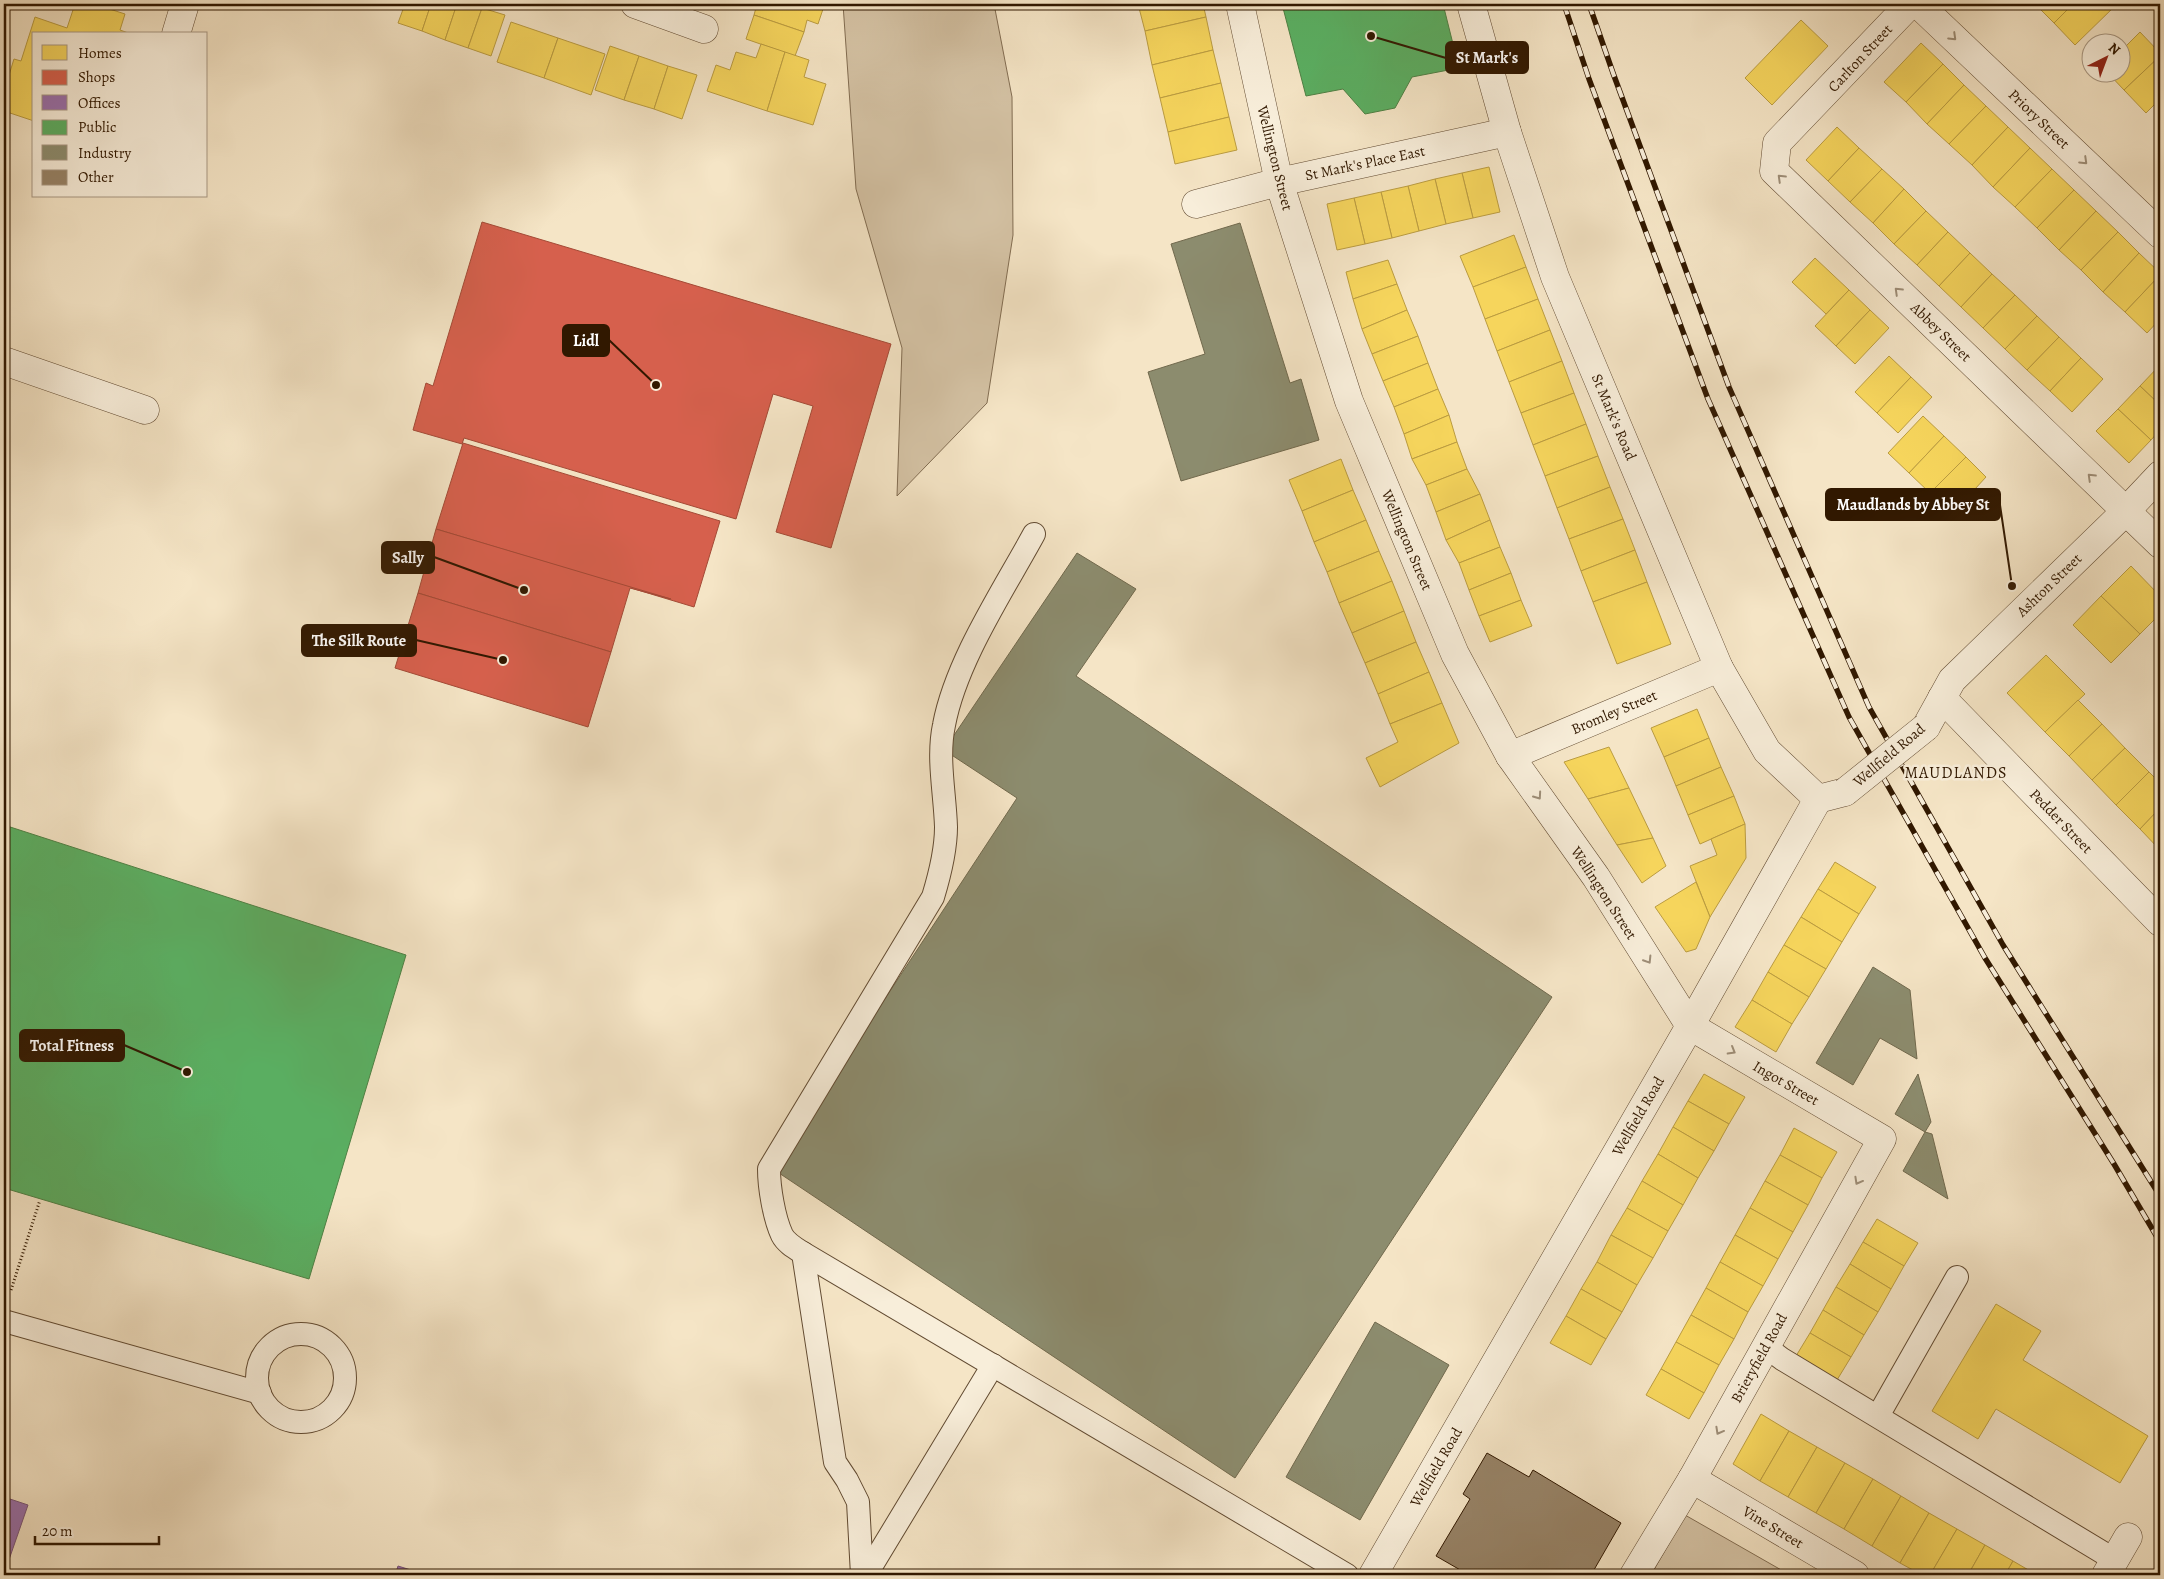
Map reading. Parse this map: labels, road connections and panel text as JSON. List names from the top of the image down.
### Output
{
  "streets": {
    "street": [
      "Carlton Street",
      "Priory Street",
      "Wellington Street",
      "St Mark's Place East",
      "Abbey Street",
      "St Mark's Road",
      "Ashton Street",
      "Bromley Street",
      "Wellfield Road",
      "Pedder Street",
      "Ingot Street",
      "Brieryfield Road",
      "Vine Street"
    ]
  },
  "crossings": [
    ["Carlton Street", "Abbey Street"],
    ["Wellington Street", "St Mark's Place East"],
    ["Wellington Street", "Bromley Street"],
    ["Wellington Street", "Wellfield Road"],
    ["Wellington Street", "Ingot Street"],
    ["St Mark's Place East", "St Mark's Road"],
    ["Abbey Street", "Ashton Street"],
    ["St Mark's Road", "Bromley Street"],
    ["St Mark's Road", "Wellfield Road"],
    ["Ashton Street", "Wellfield Road"],
    ["Ashton Street", "Pedder Street"],
    ["Wellfield Road", "Pedder Street"],
    ["Wellfield Road", "Ingot Street"],
    ["Ingot Street", "Brieryfield Road"],
    ["Brieryfield Road", "Vine Street"]
  ],
  "one_way": [
    "Priory Street",
    "Abbey Street",
    "Ingot Street",
    "Brieryfield Road"
  ],
  "districts": ["MAUDLANDS"],
  "places": [
    "St Mark's",
    "Lidl",
    "Maudlands by Abbey St",
    "Sally",
    "The Silk Route",
    "Total Fitness"
  ],
  "legend": [
    "Homes",
    "Shops",
    "Offices",
    "Public",
    "Industry",
    "Other"
  ],
  "scale_bar": "20 m",
  "north": "top right"
}
